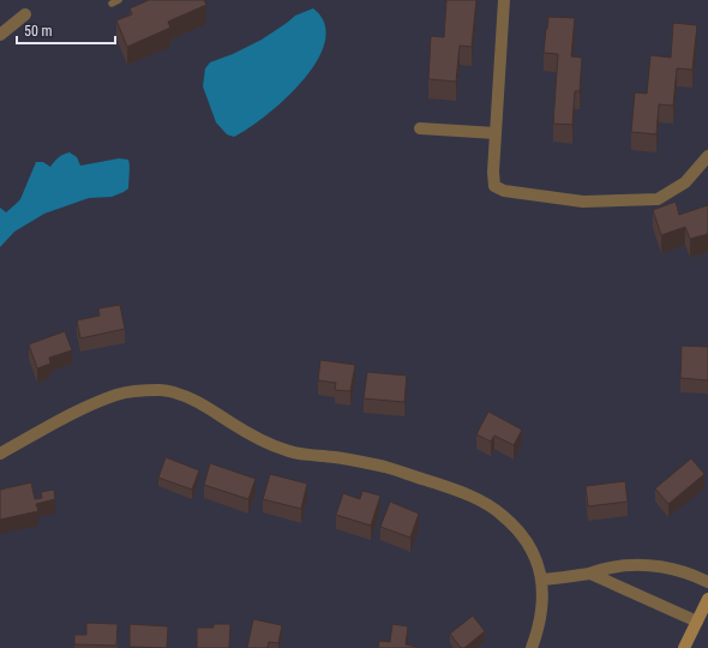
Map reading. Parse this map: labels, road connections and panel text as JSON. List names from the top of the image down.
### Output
{
  "scale_bar": "50 m"
}
